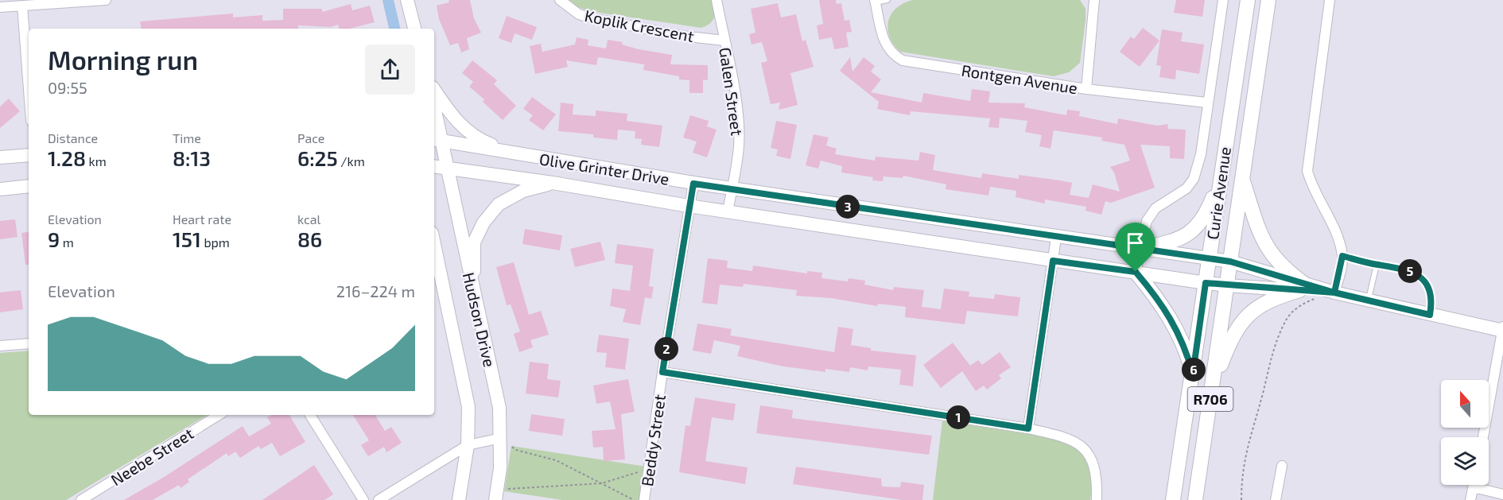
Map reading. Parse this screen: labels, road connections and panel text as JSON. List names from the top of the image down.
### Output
{
  "streets": {
    "main road": ["Curie Avenue", "R706"],
    "street": [
      "Koplik Crescent",
      "Rontgen Avenue",
      "Galen Street",
      "Olive Grinter Drive",
      "Hudson Drive",
      "Beddy Street",
      "Neebe Street"
    ]
  },
  "crossings": [
    ["Koplik Crescent", "Galen Street"],
    ["Rontgen Avenue", "Curie Avenue"],
    ["Galen Street", "Olive Grinter Drive"],
    ["Olive Grinter Drive", "Curie Avenue"],
    ["Olive Grinter Drive", "Hudson Drive"],
    ["Olive Grinter Drive", "Beddy Street"]
  ],
  "north": "top",
  "page": {
    "heading": ["Morning run", "09:55"],
    "stats": [
      ["Distance", "1.28 km"],
      ["Time", "8:13"],
      ["Pace", "6:25 /km"],
      ["Elevation", "9 m"],
      ["Heart rate", "151 bpm"],
      ["kcal", "86"]
    ],
    "pins": [
      "3",
      "5",
      "2",
      "6",
      "1"
    ],
    "chart": ["Elevation", "216–224 m"]
  }
}
